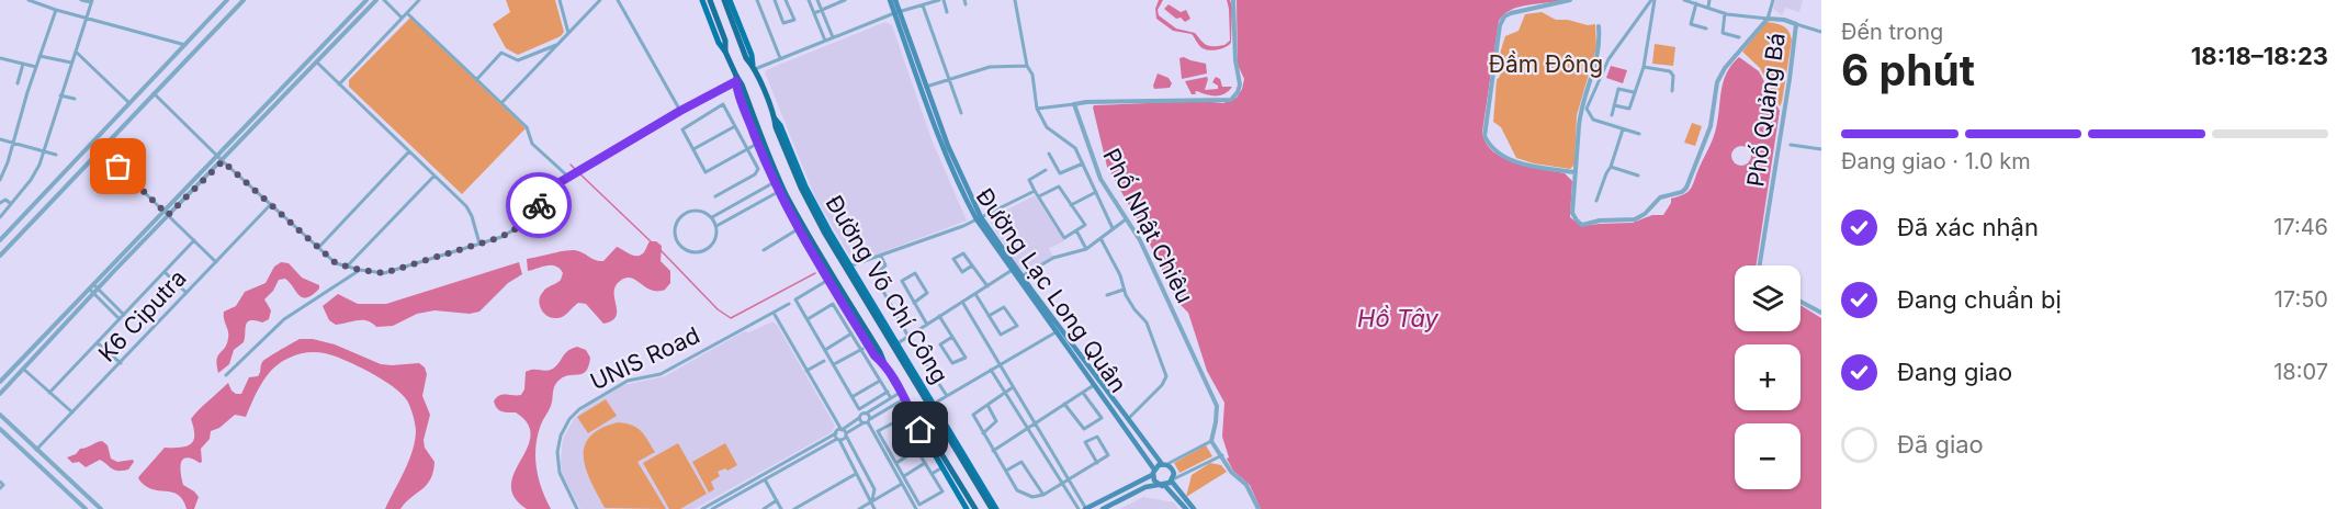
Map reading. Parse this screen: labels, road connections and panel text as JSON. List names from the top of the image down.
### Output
{
  "streets": {
    "highway": ["Đường Võ Chí Công"],
    "main road": ["Đường Lạc Long Quân"],
    "street": [
      "Phố Quảng Bá",
      "Phố Nhật Chiêu",
      "K6 Ciputra",
      "UNIS Road"
    ]
  },
  "water": ["Hồ Tây"],
  "parks": ["Đầm Đông"],
  "page": {
    "heading": ["6 phút", "Đến trong", "18:18–18:23"],
    "bar": "Đang giao · 1.0 km",
    "list": [
      ["Đã xác nhận", "17:46"],
      ["Đang chuẩn bị", "17:50"],
      ["Đang giao", "18:07"],
      "Đã giao"
    ],
    "map_buttons": ["+", "−"]
  }
}
